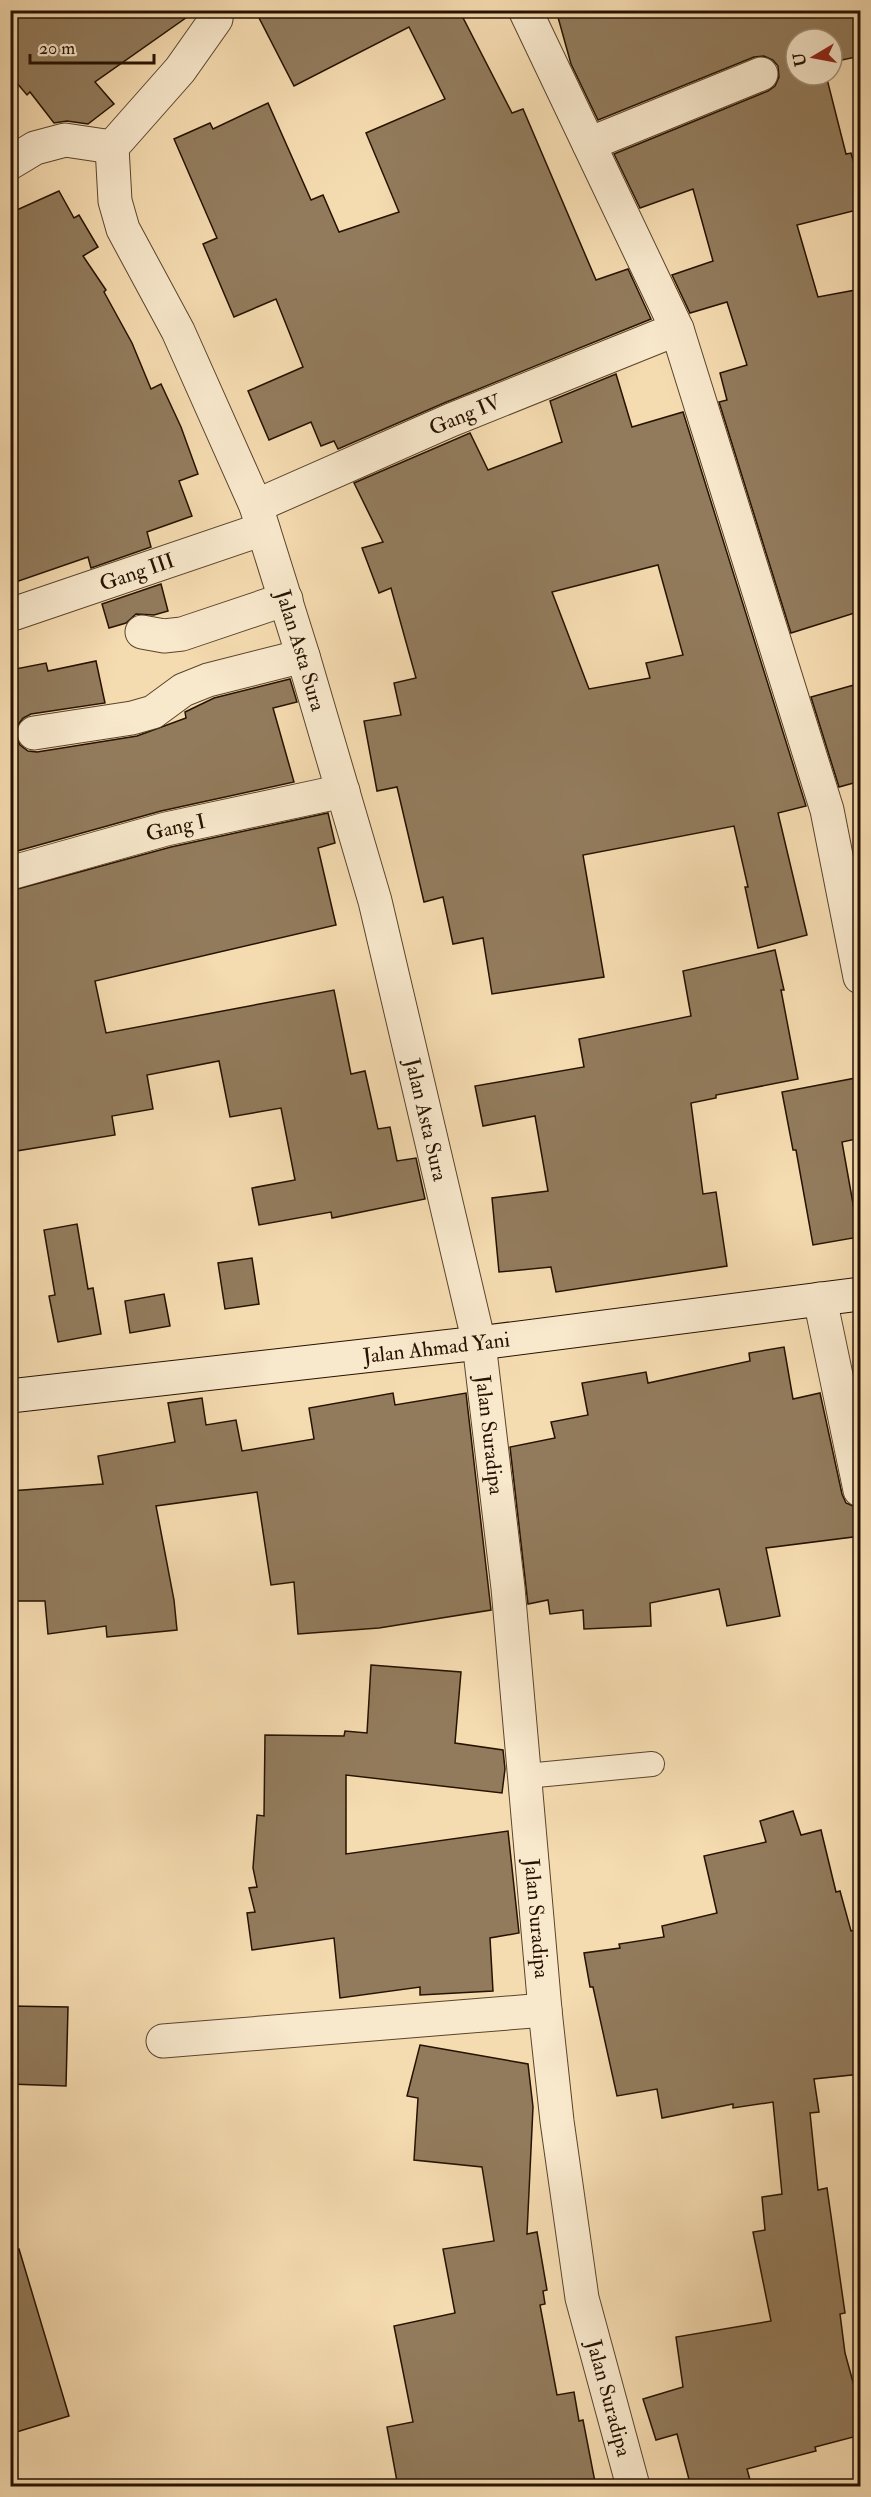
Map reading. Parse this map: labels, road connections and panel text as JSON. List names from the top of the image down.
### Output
{
  "streets": {
    "street": [
      "Gang IV",
      "Gang III",
      "Jalan Asta Sura",
      "Gang I",
      "Jalan Ahmad Yani",
      "Jalan Suradipa"
    ]
  },
  "crossings": [
    ["Gang IV", "Gang III"],
    ["Gang IV", "Jalan Asta Sura"],
    ["Gang III", "Jalan Asta Sura"],
    ["Jalan Asta Sura", "Gang I"],
    ["Jalan Asta Sura", "Jalan Ahmad Yani"],
    ["Jalan Asta Sura", "Jalan Suradipa"],
    ["Jalan Ahmad Yani", "Jalan Suradipa"]
  ],
  "scale_bar": "20 m",
  "north": "left"
}
